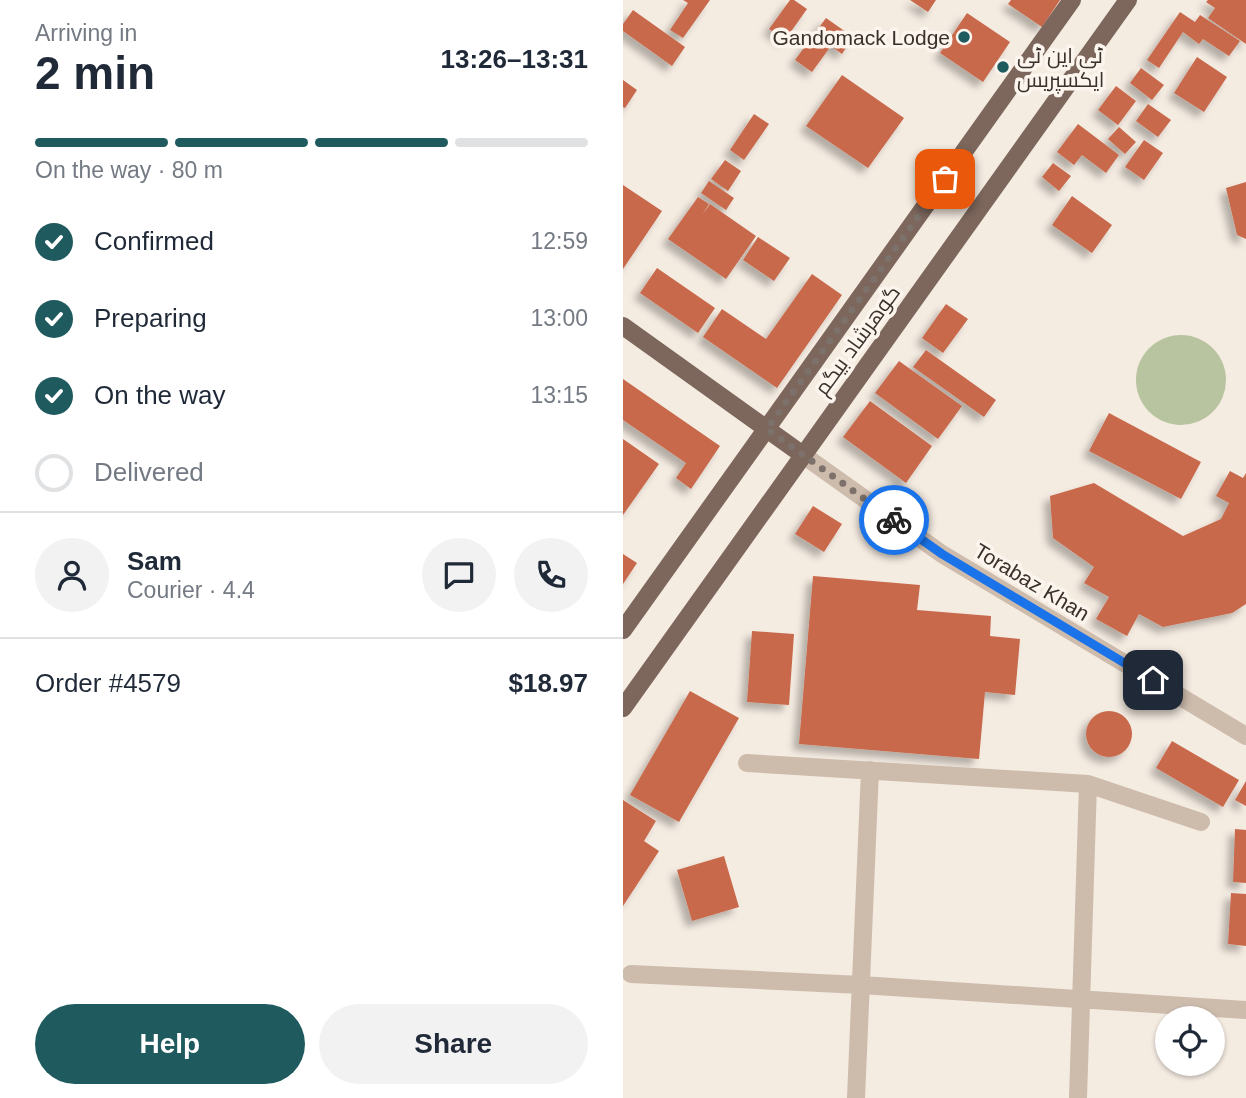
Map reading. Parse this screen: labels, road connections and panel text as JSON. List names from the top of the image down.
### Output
{
  "streets": {
    "main road": ["گوهرشاد بیگم"],
    "street": ["Torabaz Khan"]
  },
  "crossings": [
    ["گوهرشاد بیگم", "Torabaz Khan"]
  ],
  "places": ["Gandomack Lodge", "ٹی این ٹی ایکسپریس"],
  "page": {
    "heading": ["2 min", "Arriving in", "13:26–13:31"],
    "panel": [
      "Sam",
      "Courier · 4.4",
      "Order #4579",
      "$18.97"
    ],
    "bar": "On the way · 80 m",
    "list": [
      ["Confirmed", "12:59"],
      ["Preparing", "13:00"],
      ["On the way", "13:15"],
      "Delivered"
    ],
    "buttons": ["Help", "Share"]
  }
}
